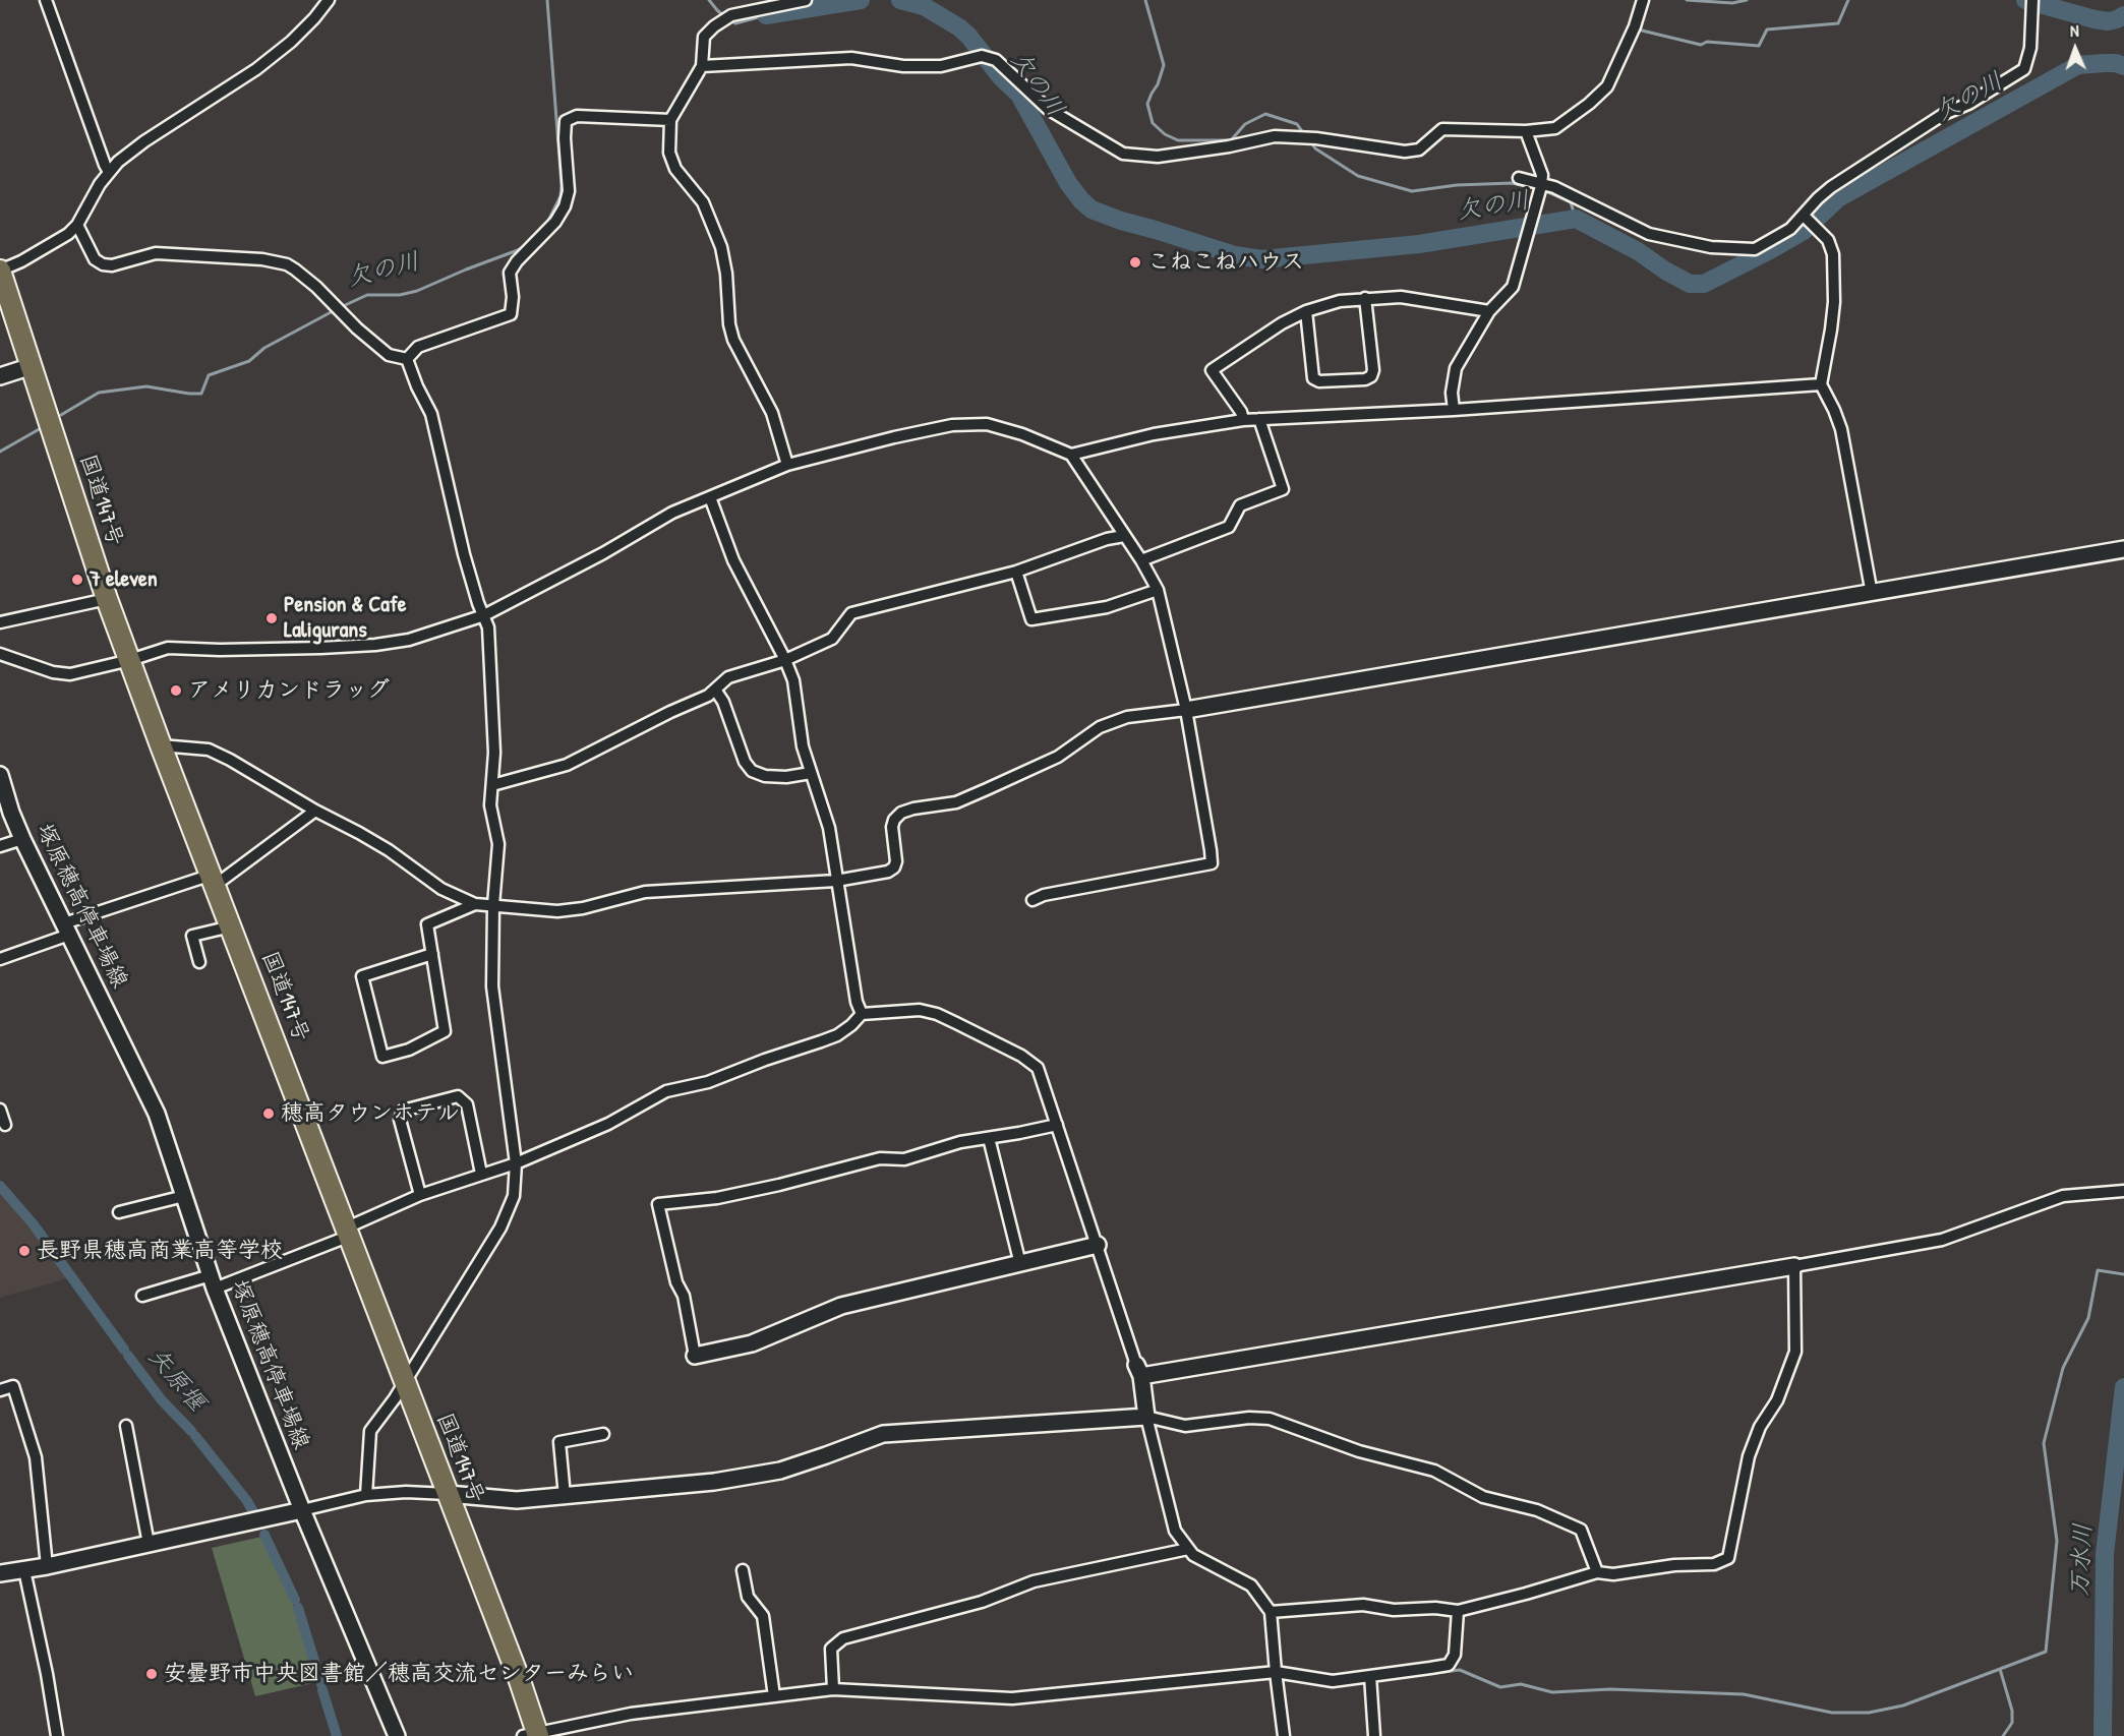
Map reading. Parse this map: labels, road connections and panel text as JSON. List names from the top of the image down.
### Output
{
  "streets": {
    "highway": ["国道147号"],
    "street": ["塚原穂高停車場線"]
  },
  "water": ["欠の川", "矢原堰", "万水川"],
  "places": [
    "こねこねハウス",
    "7 eleven",
    "Pension & Cafe Laligurans",
    "アメリカンドラッグ",
    "穂高タウンホテル",
    "長野県穂高商業高等学校",
    "安曇野市中央図書館／穂高交流センターみらい"
  ],
  "north": "top"
}
